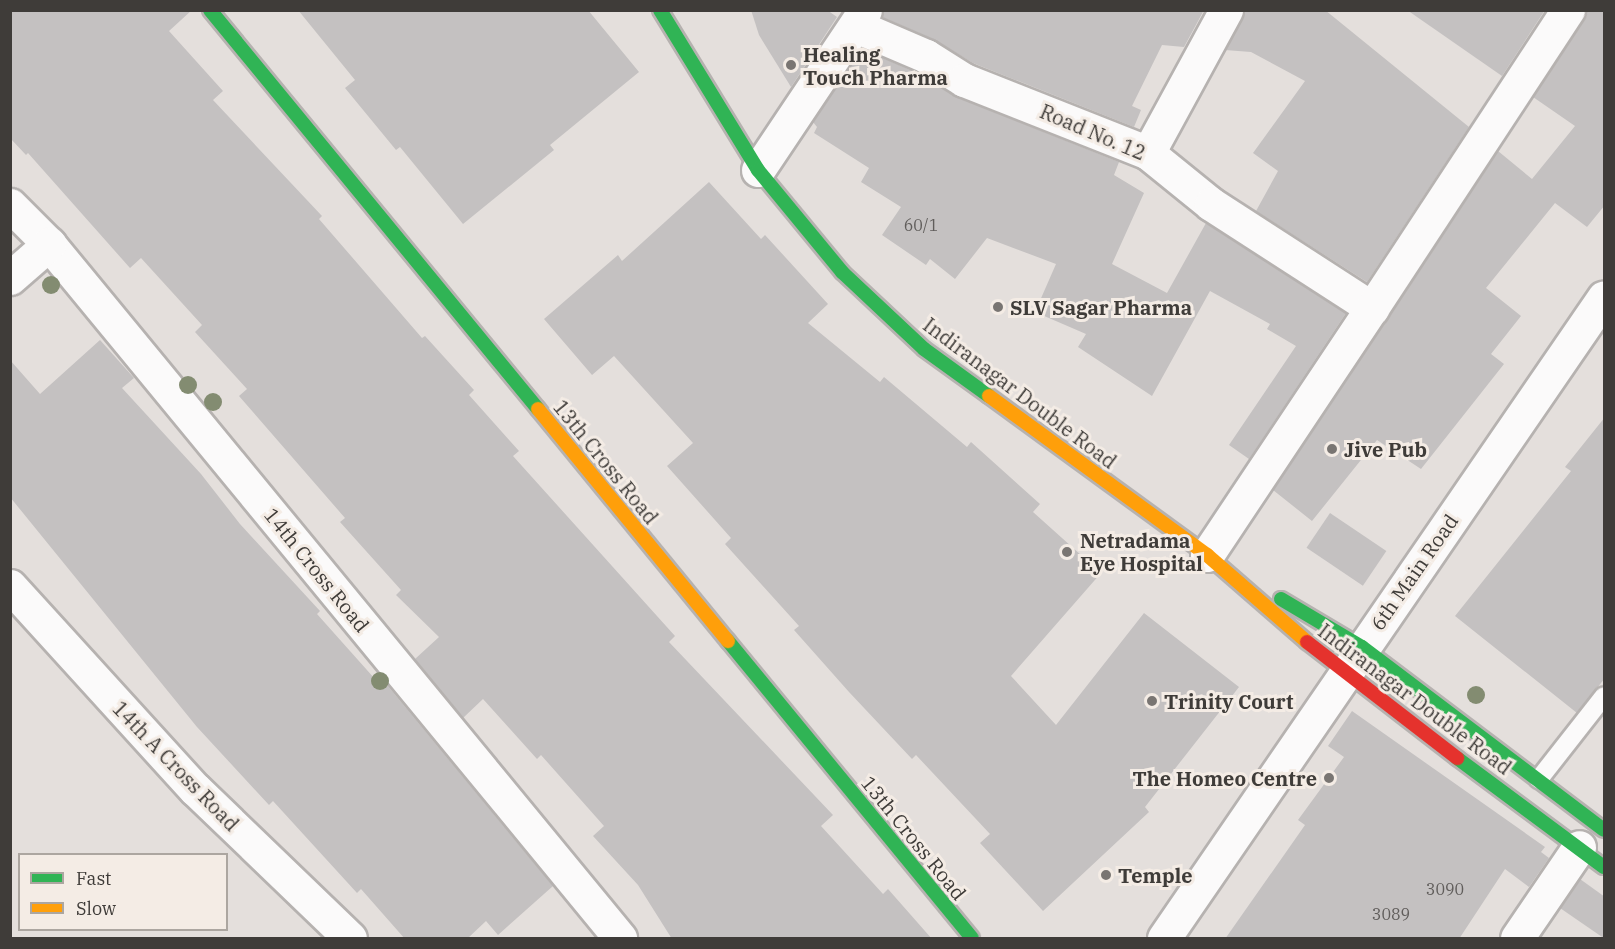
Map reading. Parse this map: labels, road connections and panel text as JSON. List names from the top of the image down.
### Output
{
  "streets": {
    "street": [
      "Road No. 12",
      "Indiranagar Double Road",
      "13th Cross Road",
      "14th Cross Road",
      "6th Main Road",
      "14th A Cross Road"
    ]
  },
  "crossings": [
    ["Indiranagar Double Road", "6th Main Road"]
  ],
  "places": [
    "Healing Touch Pharma",
    "SLV Sagar Pharma",
    "Jive Pub",
    "Netradama Eye Hospital",
    "Trinity Court",
    "The Homeo Centre",
    "Temple"
  ],
  "house_numbers": ["60/1", "3090", "3089"],
  "legend": ["Fast", "Slow"]
}
